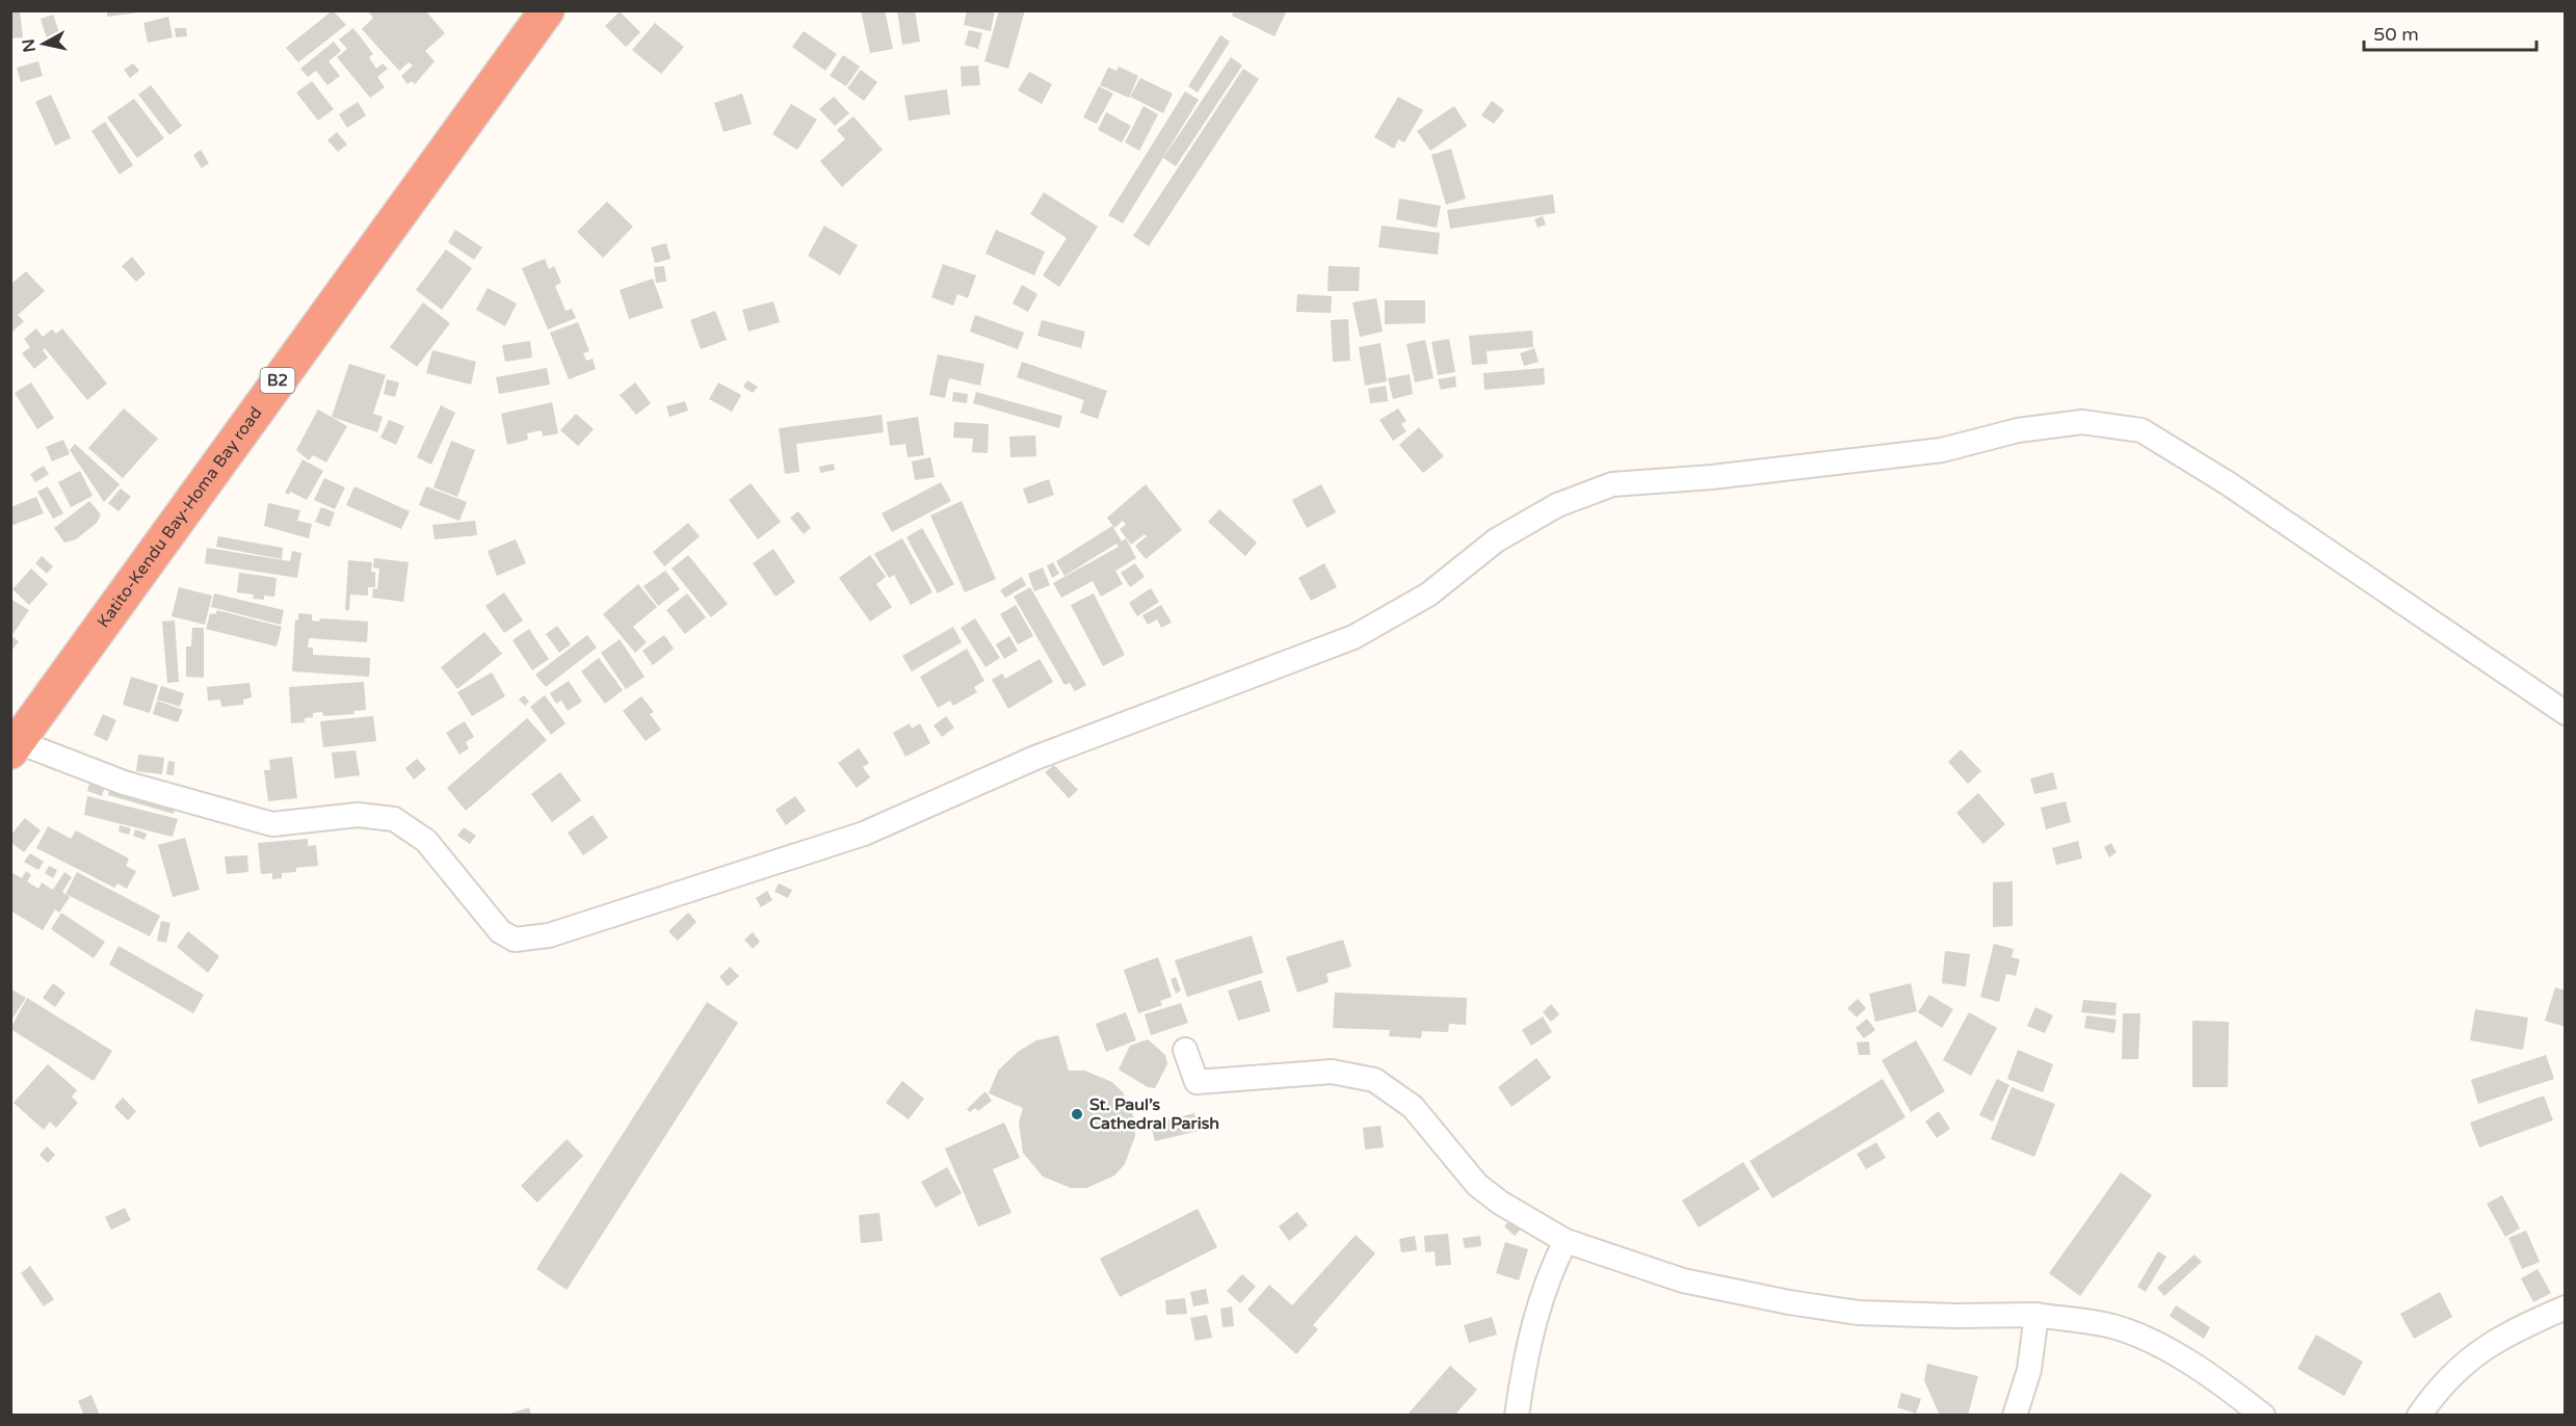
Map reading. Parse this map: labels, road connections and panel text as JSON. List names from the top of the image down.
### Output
{
  "streets": {
    "highway": ["B2", "Katito-Kendu Bay-Homa Bay road"]
  },
  "places": ["St. Paul’s Cathedral Parish"],
  "scale_bar": "50 m",
  "north": "left"
}
